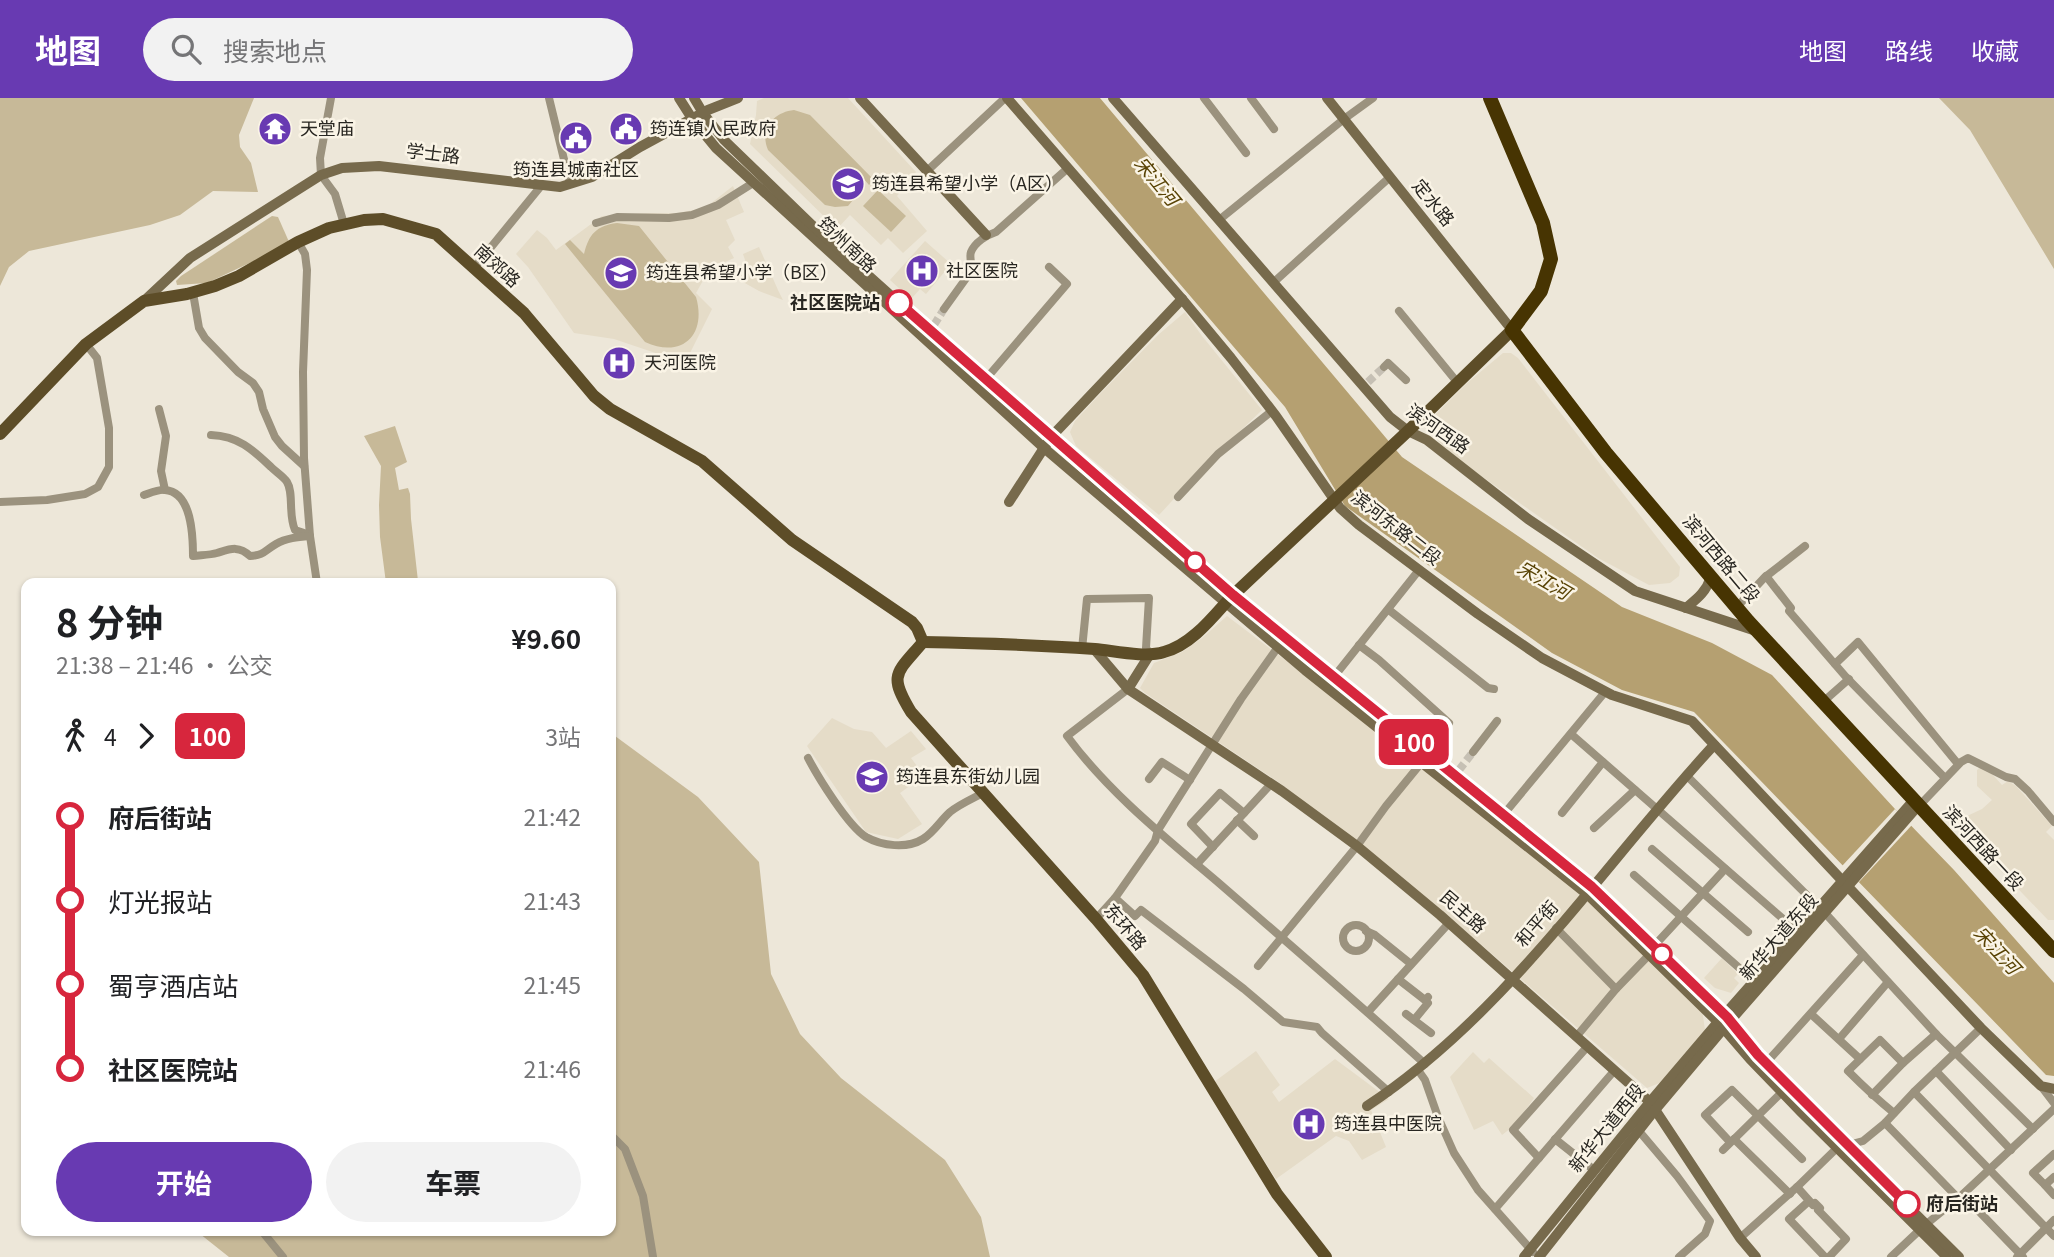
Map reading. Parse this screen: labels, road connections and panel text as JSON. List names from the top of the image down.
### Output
{
  "streets": {
    "highway": ["滨河西路二段", "滨河西路一段"],
    "main road": [
      "学士路",
      "定水路",
      "筠州南路",
      "南郊路",
      "滨河西路",
      "滨河东路二段",
      "民主路",
      "和平街",
      "东环路",
      "新华大道东段",
      "新华大道西段"
    ]
  },
  "crossings": [
    ["学士路", "筠州南路"],
    ["学士路", "南郊路"],
    ["定水路", "滨河西路二段"],
    ["南郊路", "东环路"],
    ["滨河西路", "滨河西路二段"],
    ["滨河东路二段", "和平街"],
    ["滨河东路二段", "新华大道东段"],
    ["滨河西路二段", "滨河西路一段"],
    ["滨河西路二段", "新华大道东段"],
    ["滨河西路一段", "新华大道东段"],
    ["民主路", "和平街"],
    ["民主路", "新华大道西段"],
    ["新华大道东段", "新华大道西段"]
  ],
  "water": ["宋江河"],
  "places": {
    "temple": ["天堂庙"],
    "public building": ["筠连镇人民政府", "筠连县城南社区"],
    "school or university": ["筠连县希望小学（A区）", "筠连县希望小学（B区）", "筠连县东街幼儿园"],
    "hospital": ["社区医院", "天河医院", "筠连县中医院"],
    "other": ["社区医院站", "府后街站"]
  },
  "lines": ["bus line 100"],
  "page": {
    "header": "地图",
    "search": "搜索地点",
    "nav": ["地图", "路线", "收藏"],
    "on_map": "100",
    "heading": ["8 分钟", "21:38 – 21:46 · 公交", "¥9.60"],
    "legs": ["4", "100", "3站"],
    "list": [
      {
        "name": "府后街站",
        "value": "21:42"
      },
      {
        "name": "灯光报站",
        "value": "21:43"
      },
      {
        "name": "蜀亨酒店站",
        "value": "21:45"
      },
      {
        "name": "社区医院站",
        "value": "21:46"
      }
    ],
    "buttons": ["开始", "车票"]
  }
}
